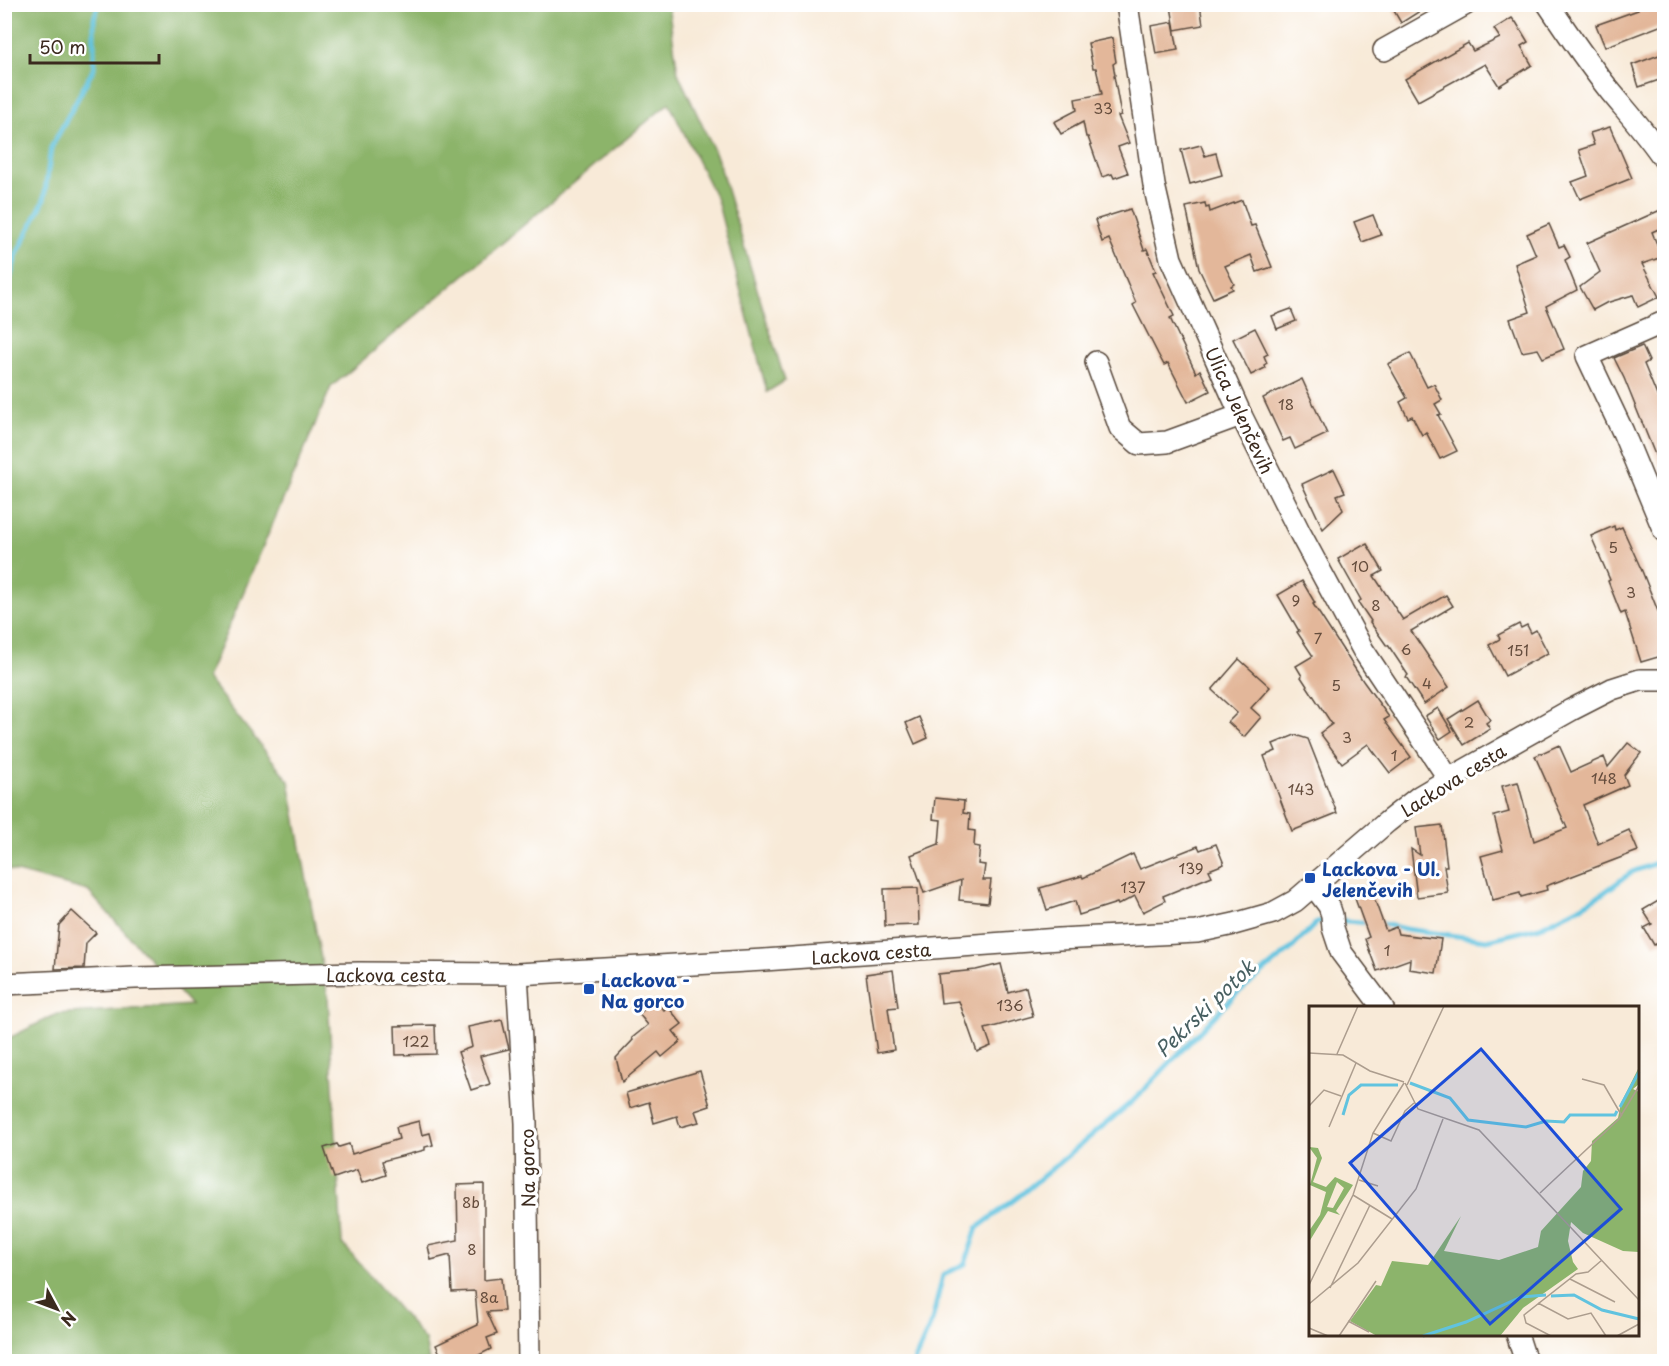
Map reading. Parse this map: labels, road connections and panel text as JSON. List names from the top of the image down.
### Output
{
  "streets": {
    "street": ["Ulica Jelenčevih", "Lackova cesta", "Na gorco"]
  },
  "crossings": [
    ["Ulica Jelenčevih", "Lackova cesta"],
    ["Lackova cesta", "Na gorco"]
  ],
  "water": ["Pekrski potok"],
  "places": {
    "transit": ["Lackova - Ul. Jelenčevih", "Lackova - Na gorco"]
  },
  "house_numbers": [
    "33",
    "18",
    "5",
    "10",
    "3",
    "9",
    "8",
    "7",
    "6",
    "151",
    "4",
    "5",
    "2",
    "3",
    "1",
    "148",
    "143",
    "139",
    "137",
    "1",
    "136",
    "122",
    "8b",
    "8",
    "8a"
  ],
  "scale_bar": "50 m",
  "north": "bottom right"
}
